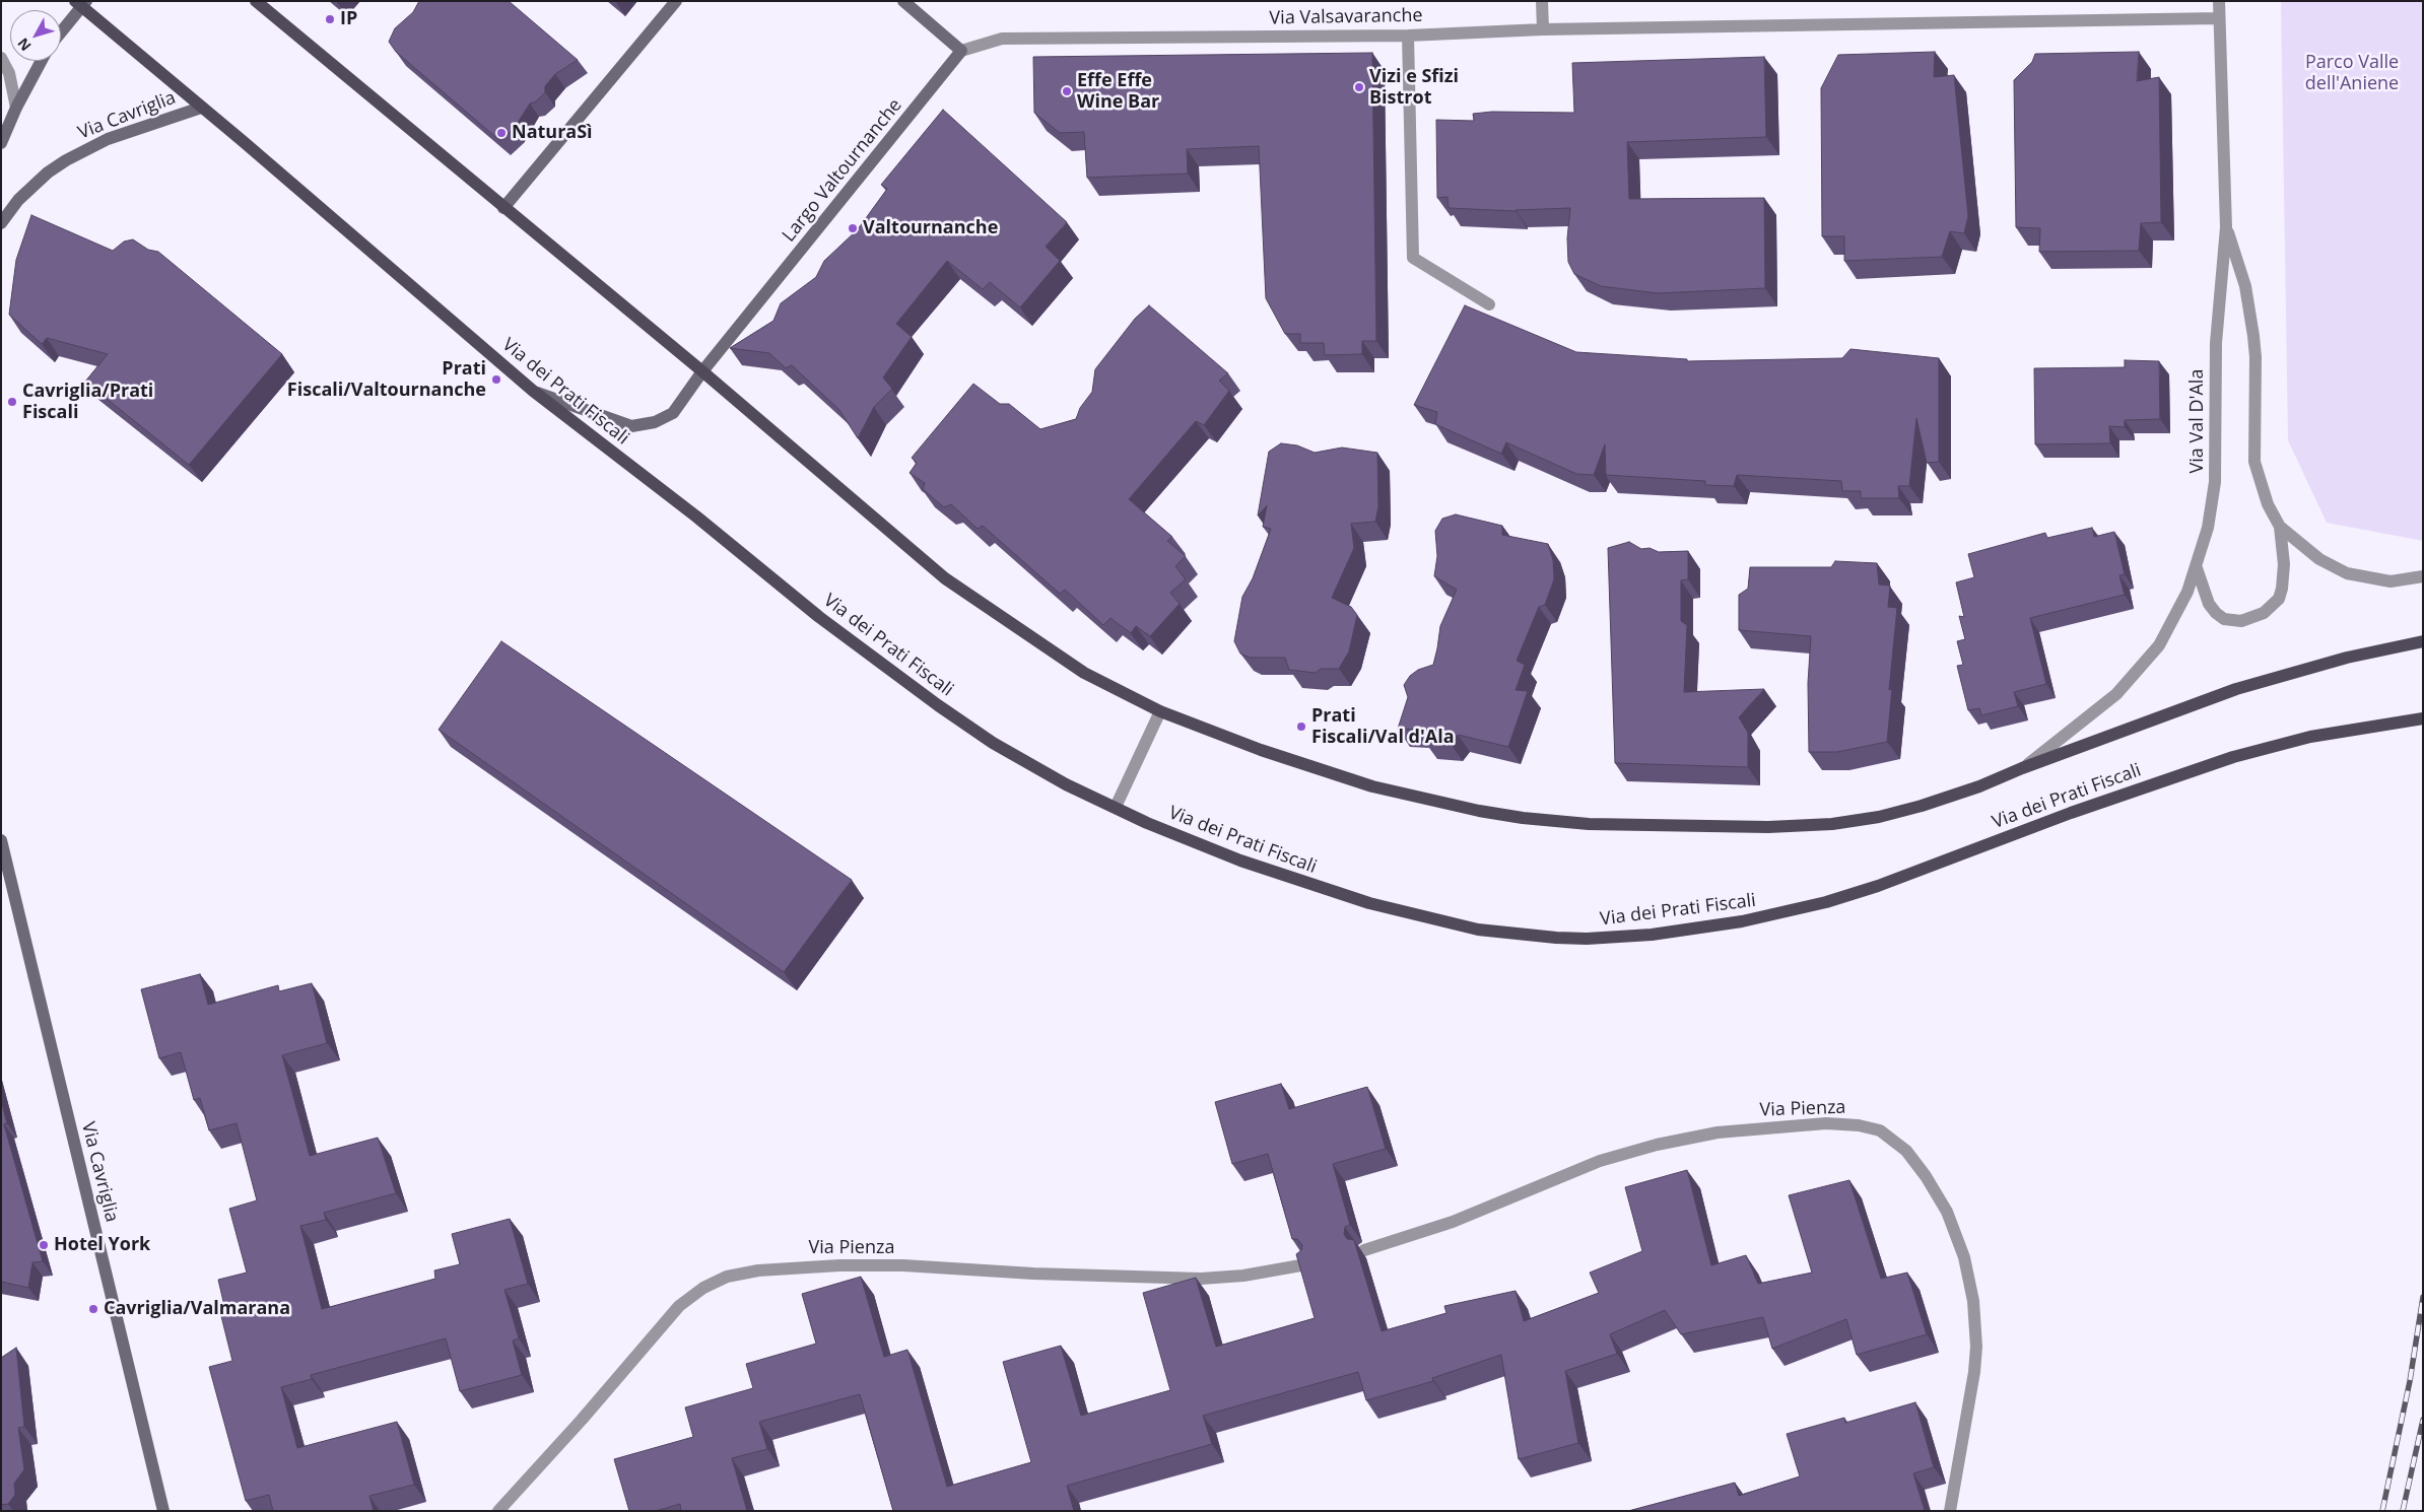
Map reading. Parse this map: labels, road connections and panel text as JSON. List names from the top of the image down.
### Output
{
  "streets": {
    "main road": ["Via dei Prati Fiscali"],
    "street": [
      "Via Valsavaranche",
      "Via Cavriglia",
      "Largo Valtournanche",
      "Via Val D'Ala",
      "Via Pienza"
    ]
  },
  "crossings": [
    ["Via Valsavaranche", "Largo Valtournanche"],
    ["Via Valsavaranche", "Via Val D'Ala"],
    ["Via Cavriglia", "Via dei Prati Fiscali"],
    ["Largo Valtournanche", "Via dei Prati Fiscali"]
  ],
  "parks": ["Parco Valle dell'Aniene"],
  "places": [
    "IP",
    "Vizi e Sfizi Bistrot",
    "Effe Effe Wine Bar",
    "NaturaSì",
    "Valtournanche",
    "Prati Fiscali/Valtournanche",
    "Cavriglia/Prati Fiscali",
    "Prati Fiscali/Val d'Ala",
    "Hotel York",
    "Cavriglia/Valmarana"
  ],
  "north": "bottom left"
}
